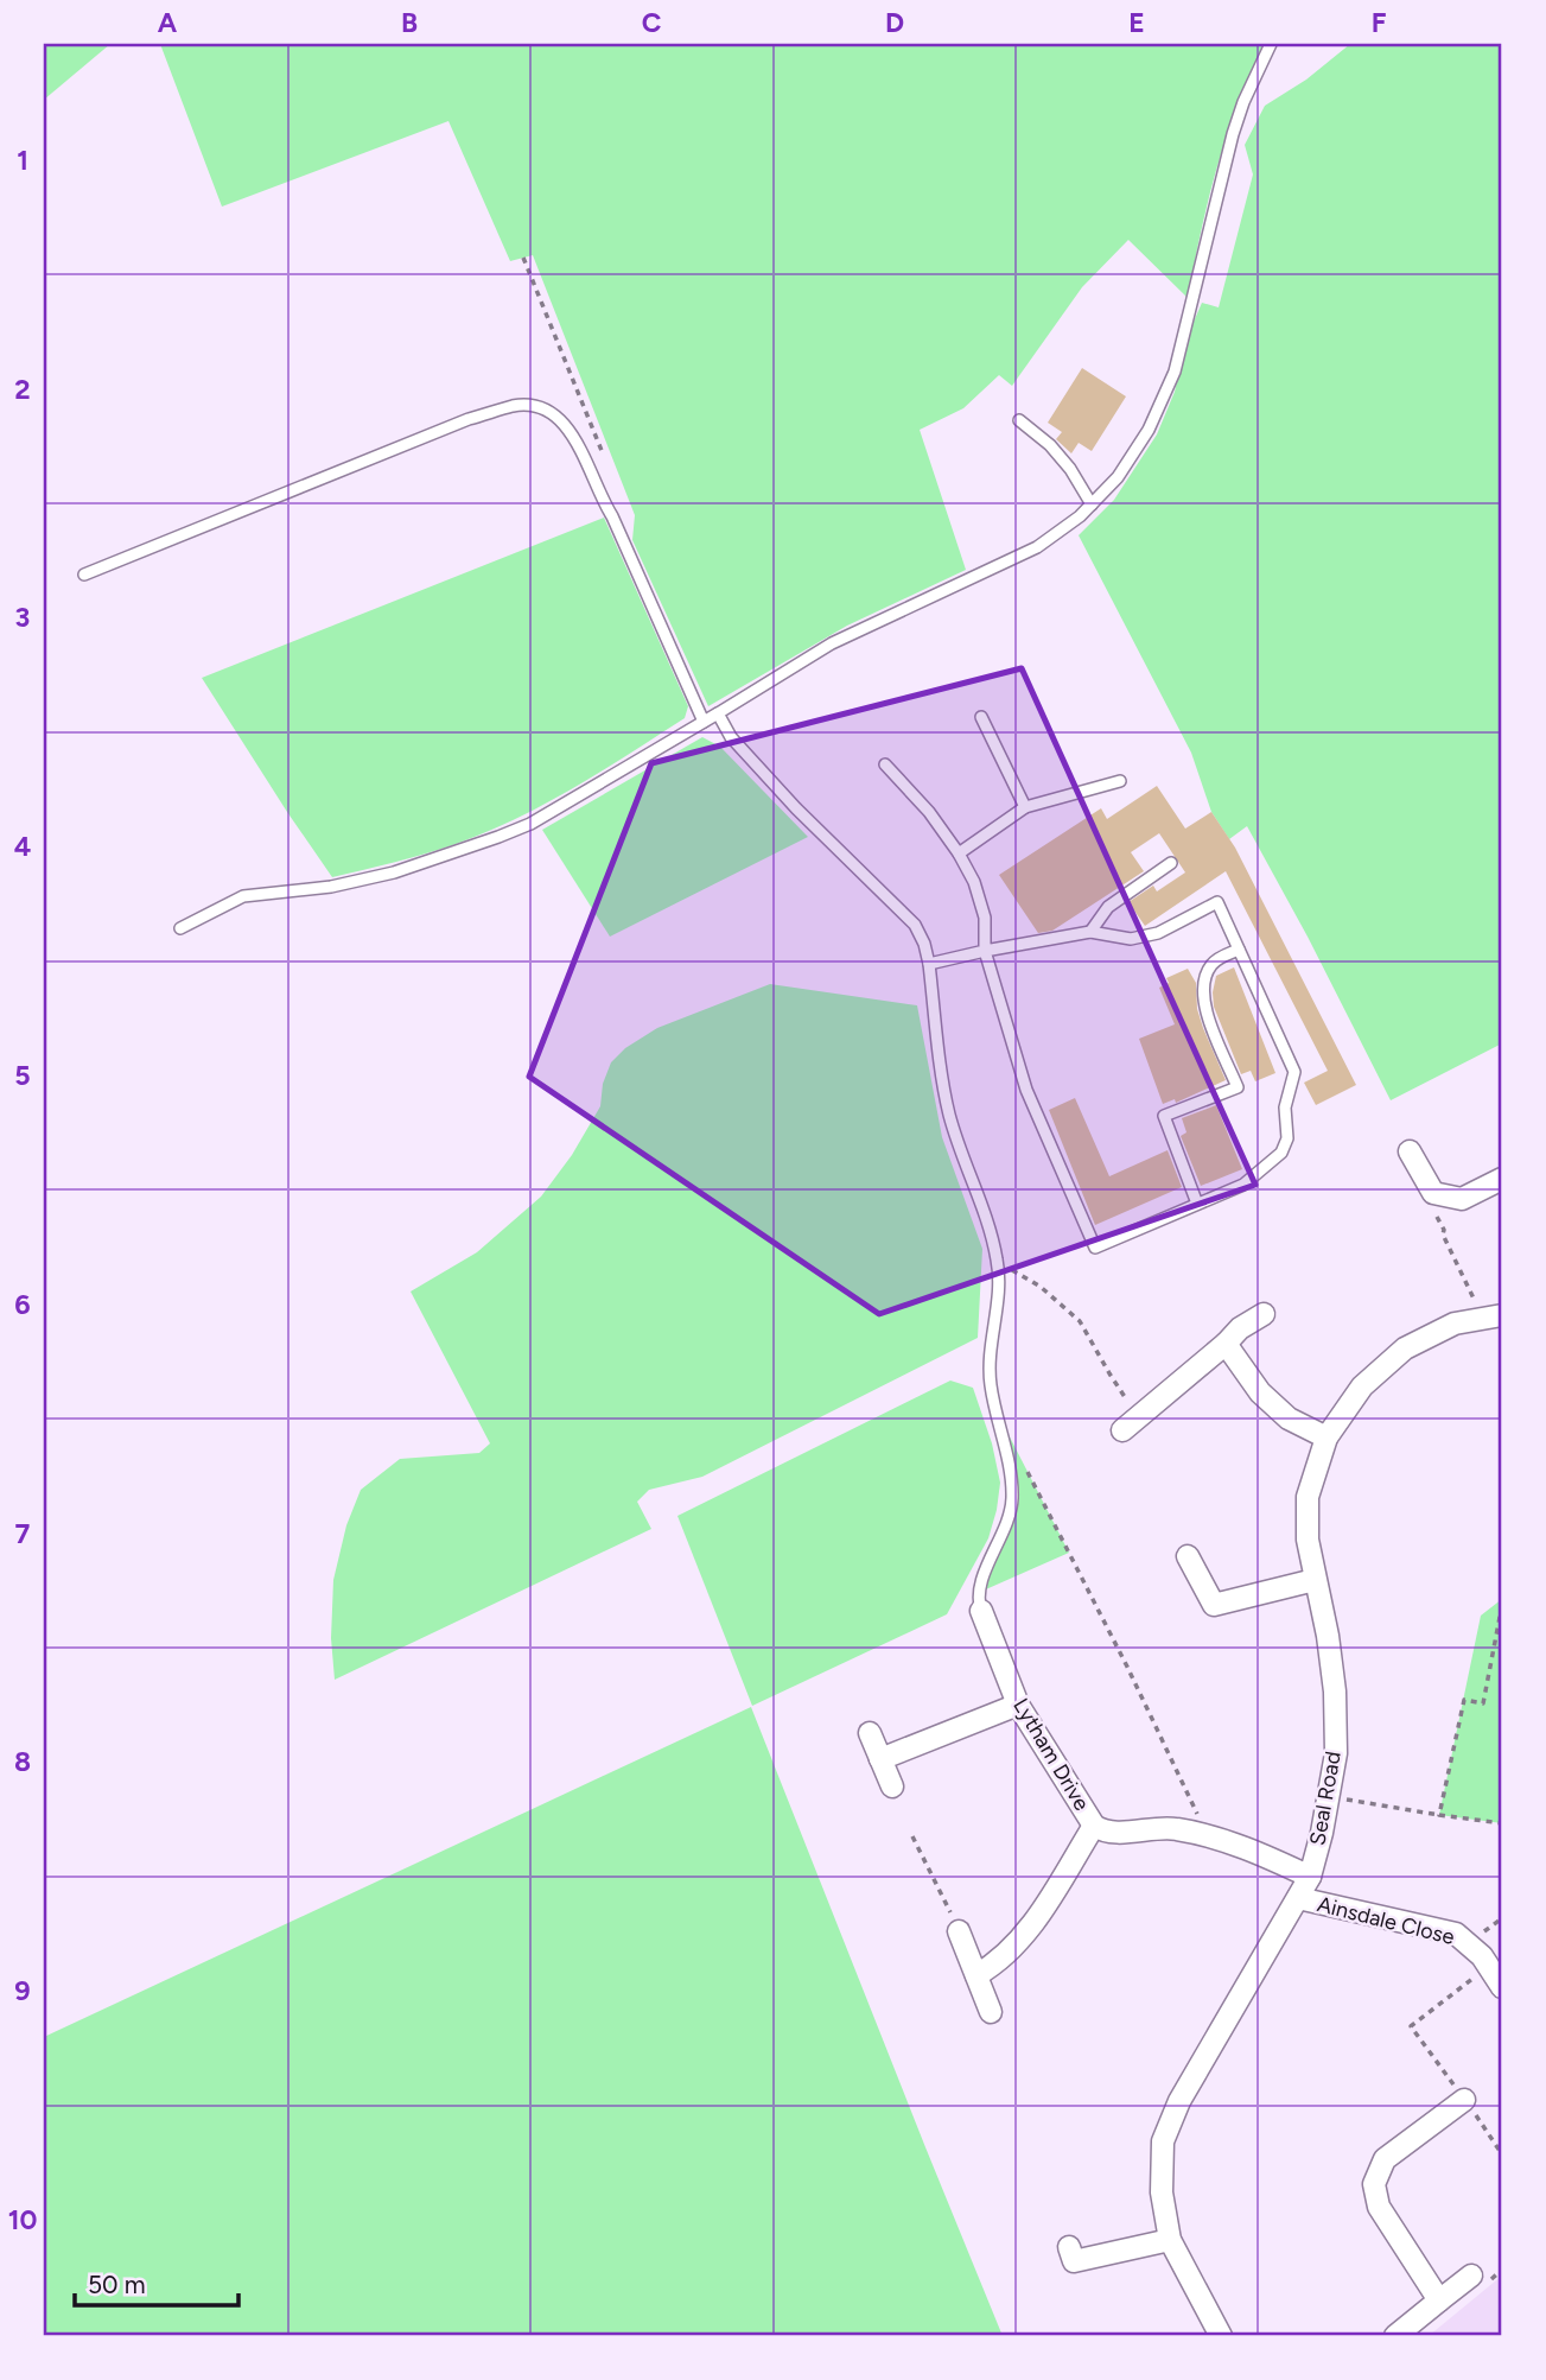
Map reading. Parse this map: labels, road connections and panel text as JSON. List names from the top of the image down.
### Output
{
  "streets": {
    "street": ["Lytham Drive", "Seal Road", "Ainsdale Close"]
  },
  "crossings": [
    ["Lytham Drive", "Seal Road"],
    ["Seal Road", "Ainsdale Close"]
  ],
  "scale_bar": "50 m",
  "grid": {
    "columns": [
      "A",
      "B",
      "C",
      "D",
      "E",
      "F"
    ],
    "rows": [
      "1",
      "2",
      "3",
      "4",
      "5",
      "6",
      "7",
      "8",
      "9",
      "10"
    ]
  }
}
